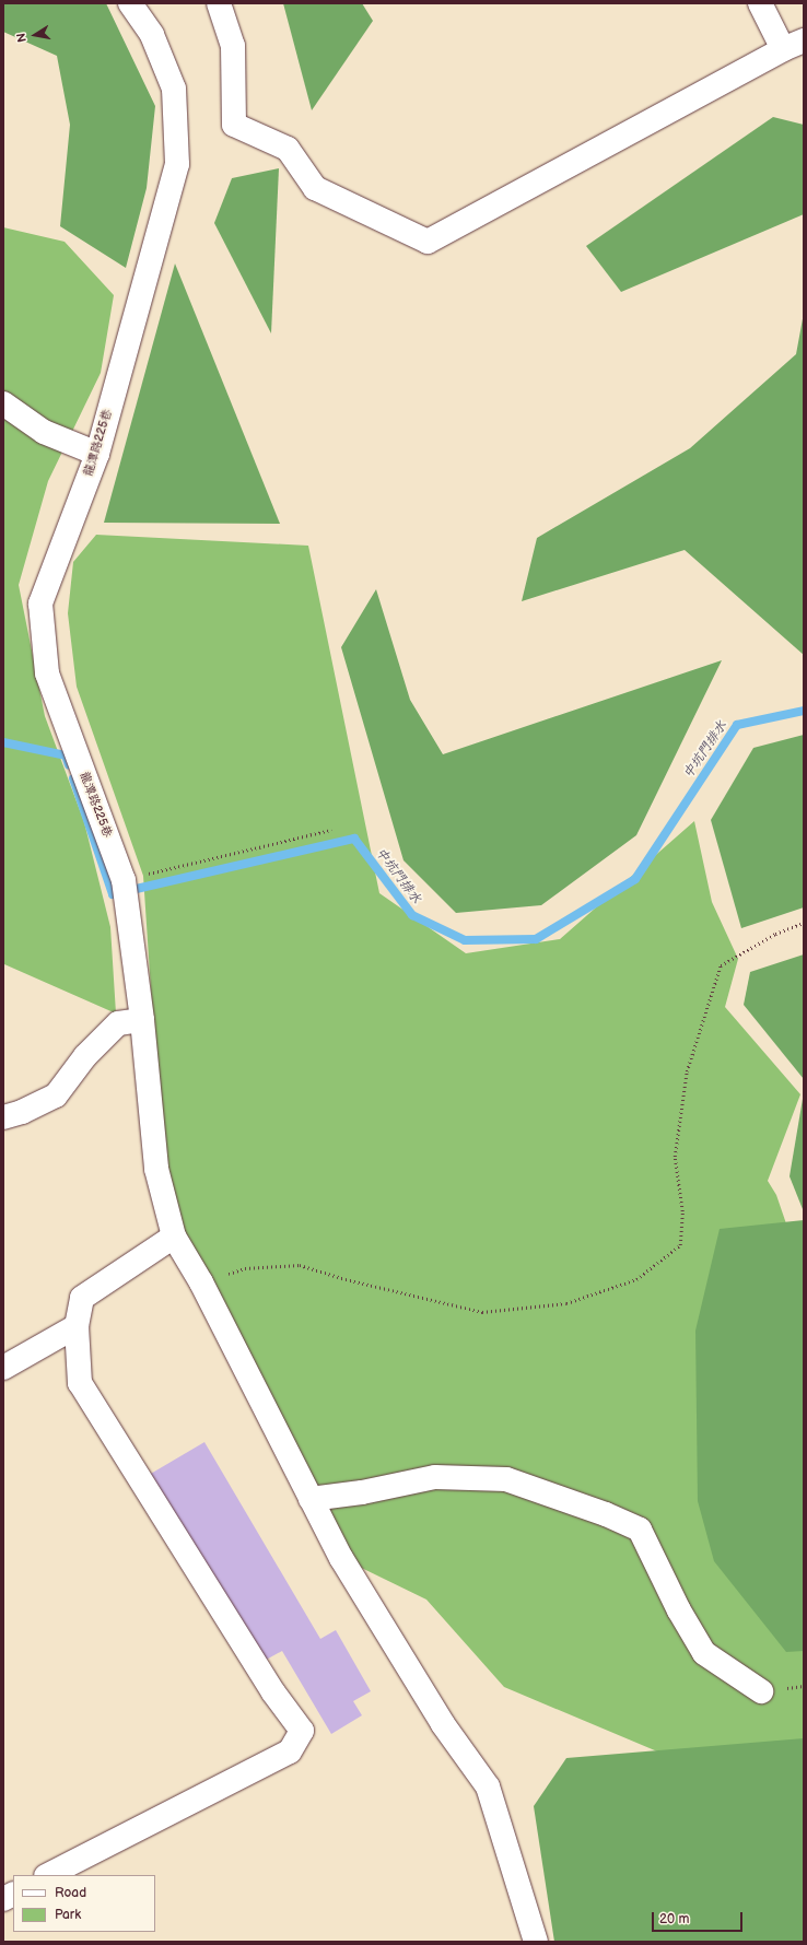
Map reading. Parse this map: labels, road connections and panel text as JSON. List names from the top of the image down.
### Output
{
  "streets": {
    "street": ["龍潭路225巷"]
  },
  "water": ["中坑門排水"],
  "legend": ["Road", "Park"],
  "scale_bar": "20 m",
  "north": "left"
}
